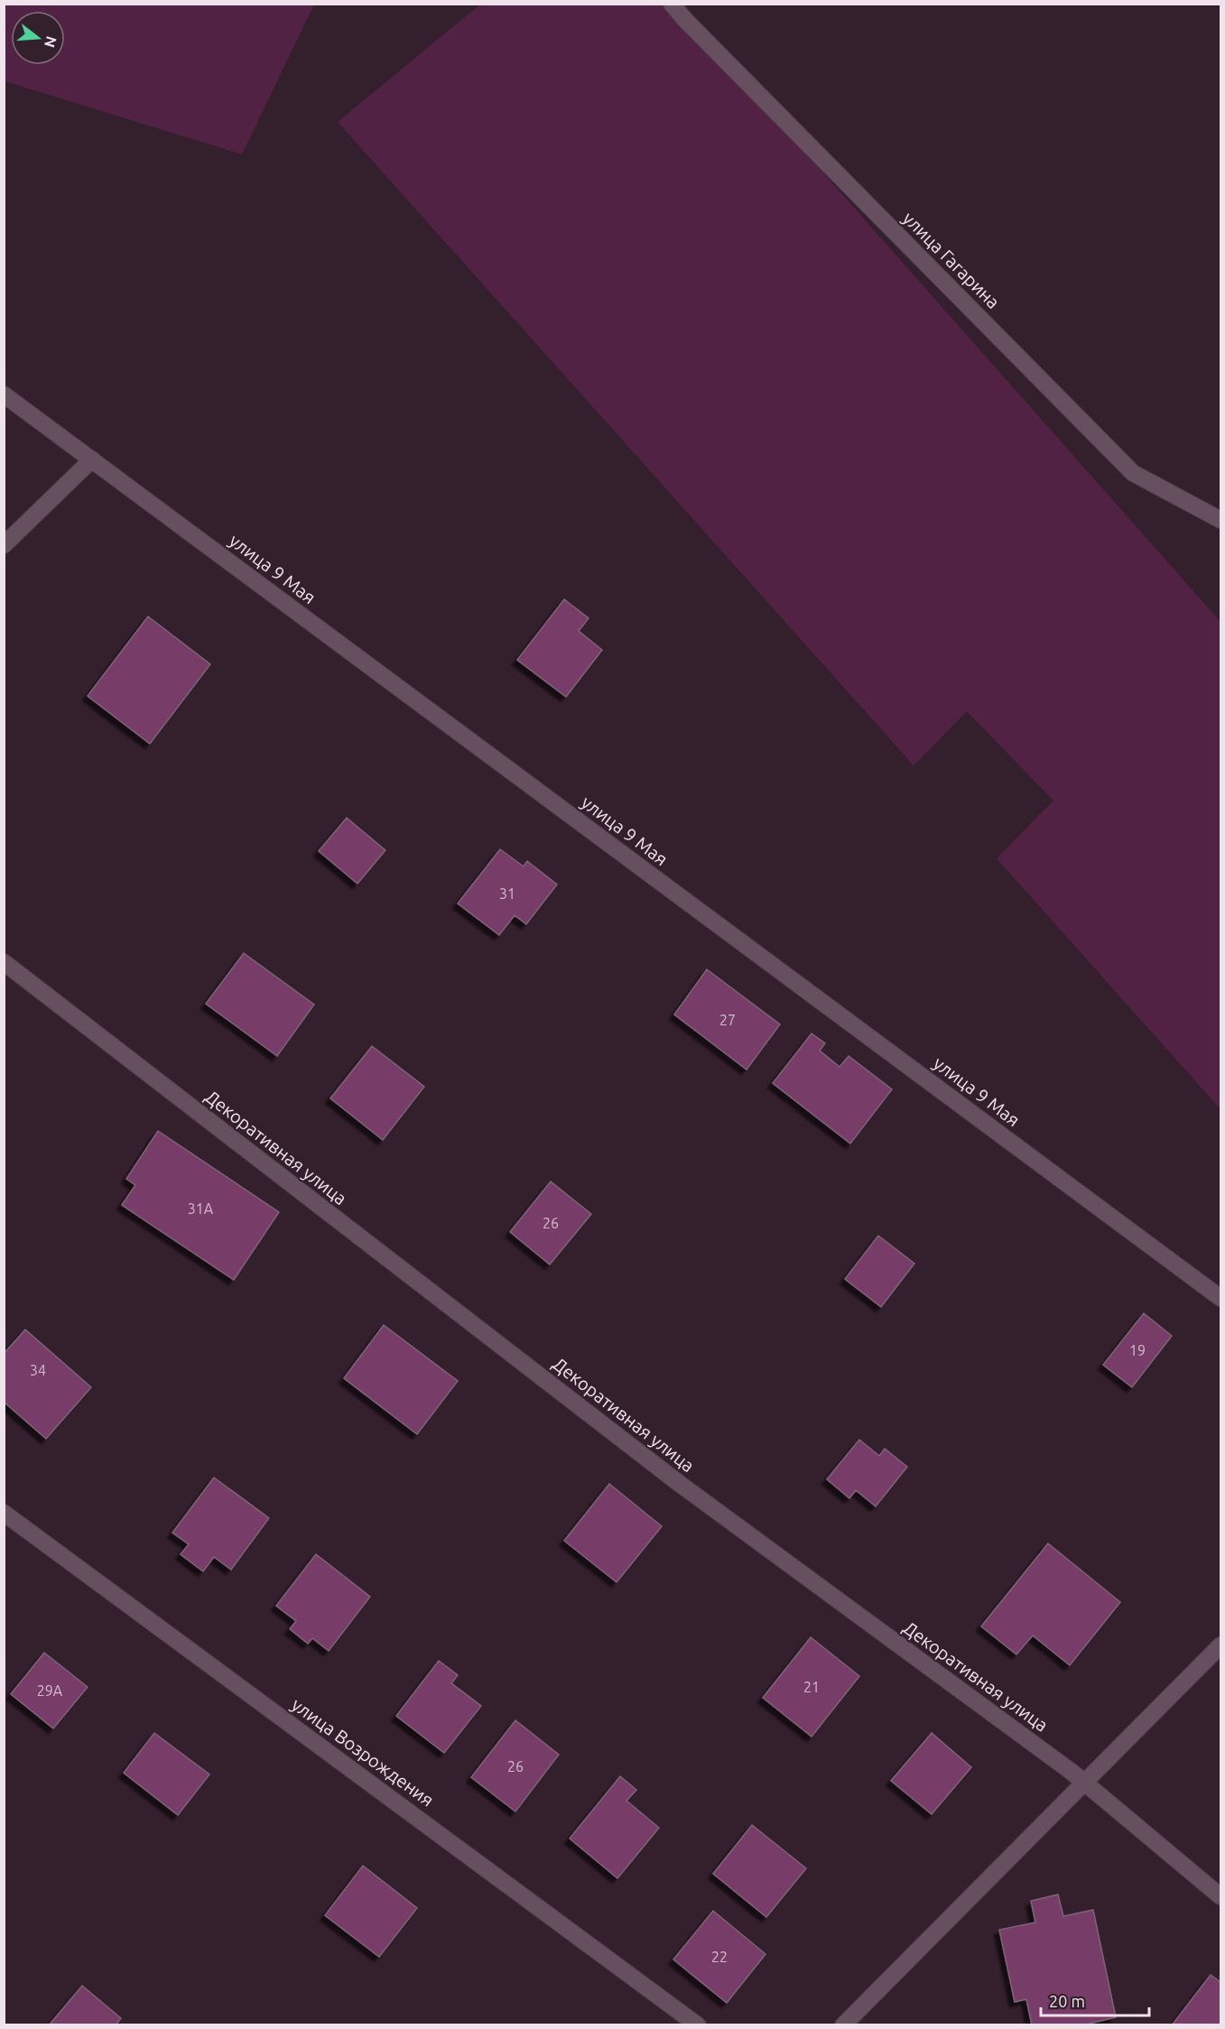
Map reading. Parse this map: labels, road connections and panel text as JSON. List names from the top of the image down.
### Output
{
  "streets": {
    "street": [
      "улица Гагарина",
      "улица 9 Мая",
      "Декоративная улица",
      "улица Возрождения"
    ]
  },
  "house_numbers": [
    "31",
    "27",
    "31А",
    "26",
    "19",
    "34",
    "21",
    "29А",
    "26",
    "22"
  ],
  "scale_bar": "20 m",
  "north": "right"
}
